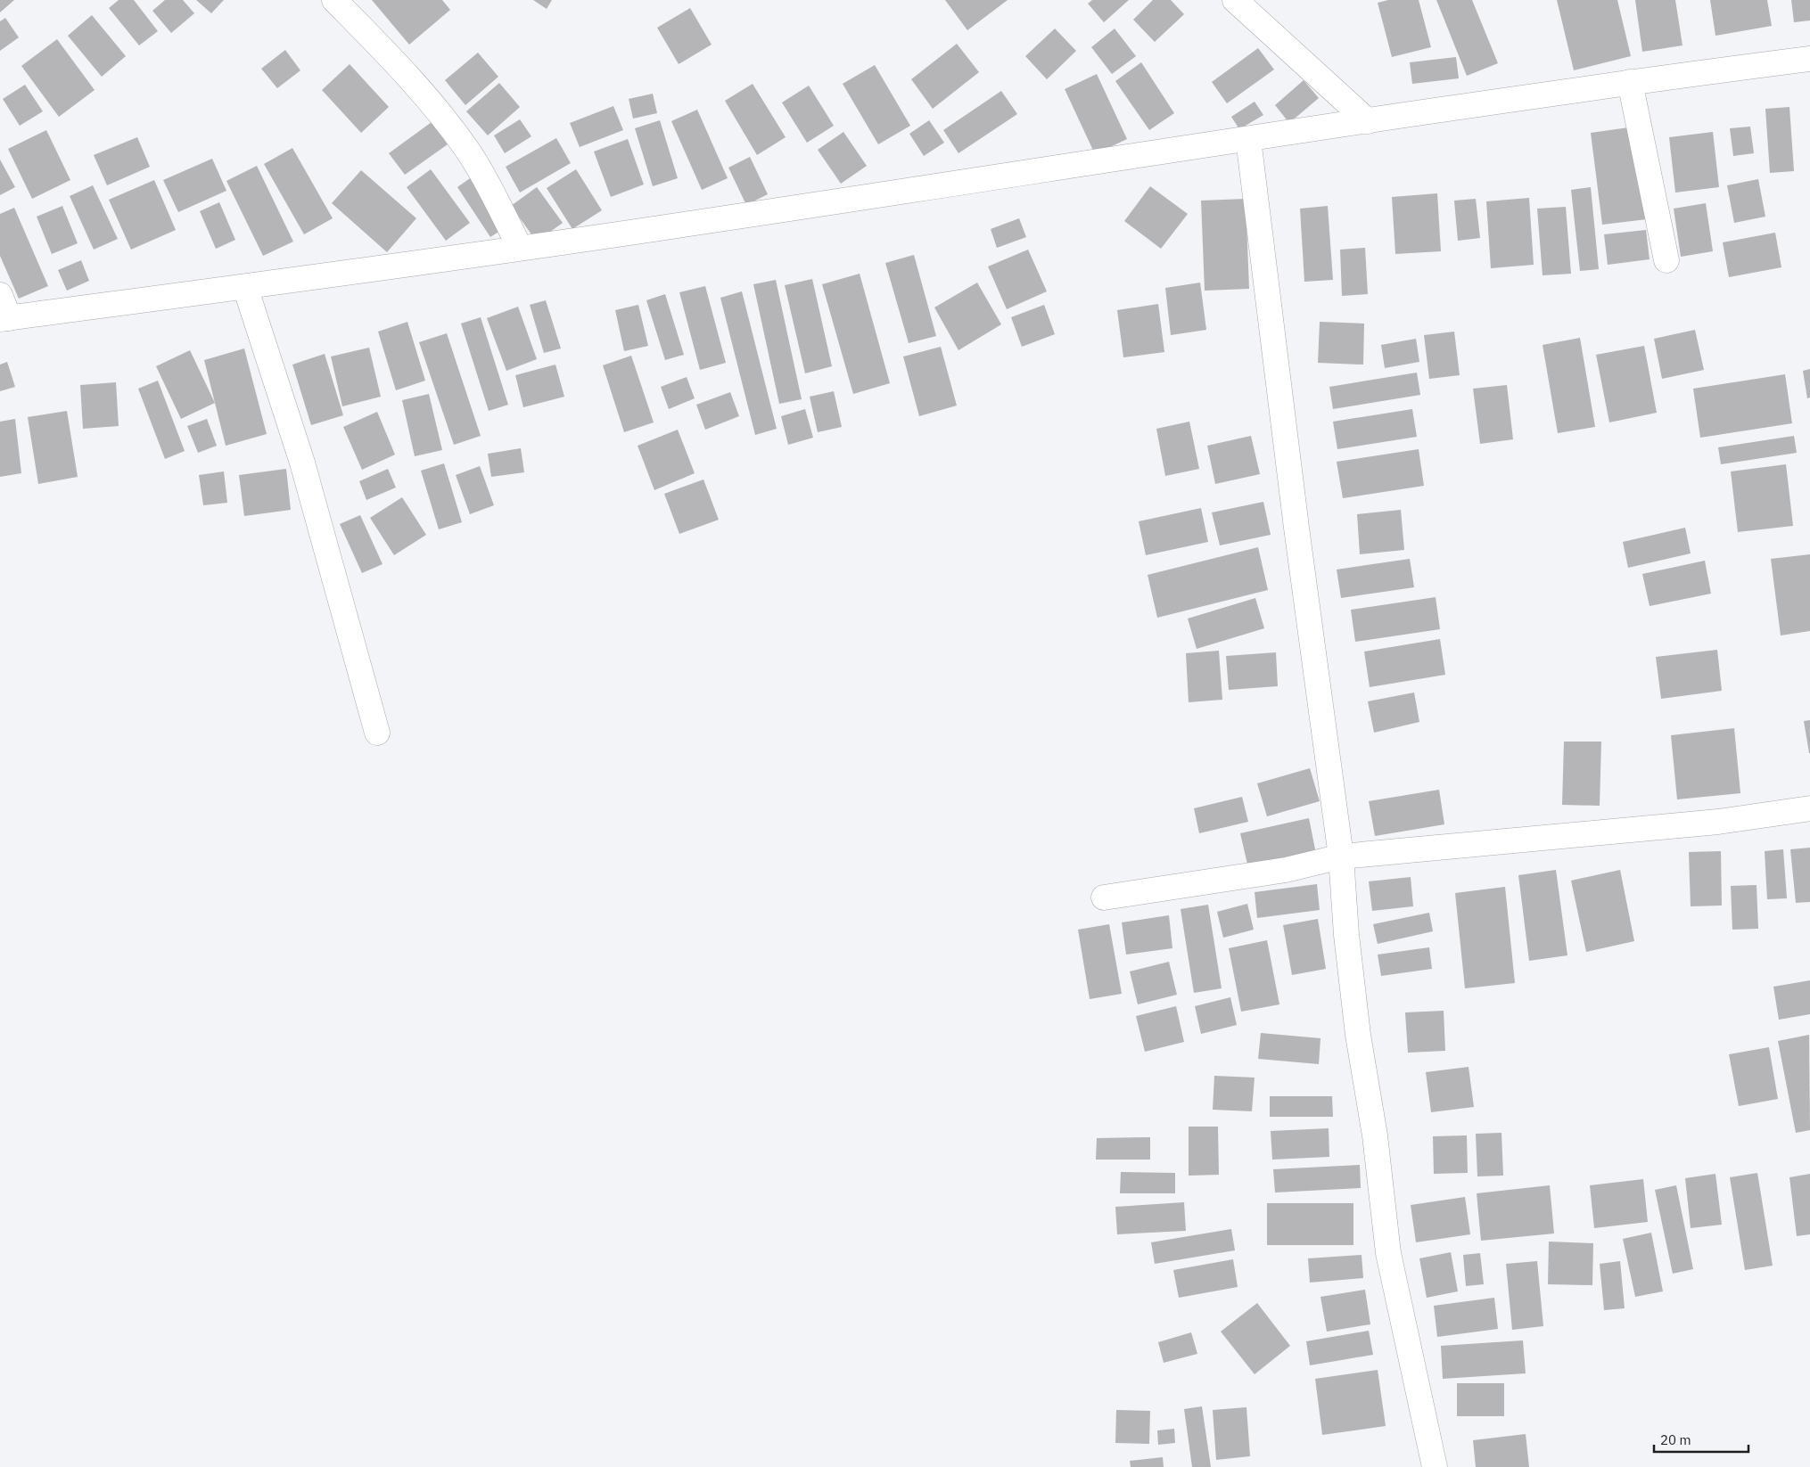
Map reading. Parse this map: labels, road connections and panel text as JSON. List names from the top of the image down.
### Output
{
  "scale_bar": "20 m"
}
